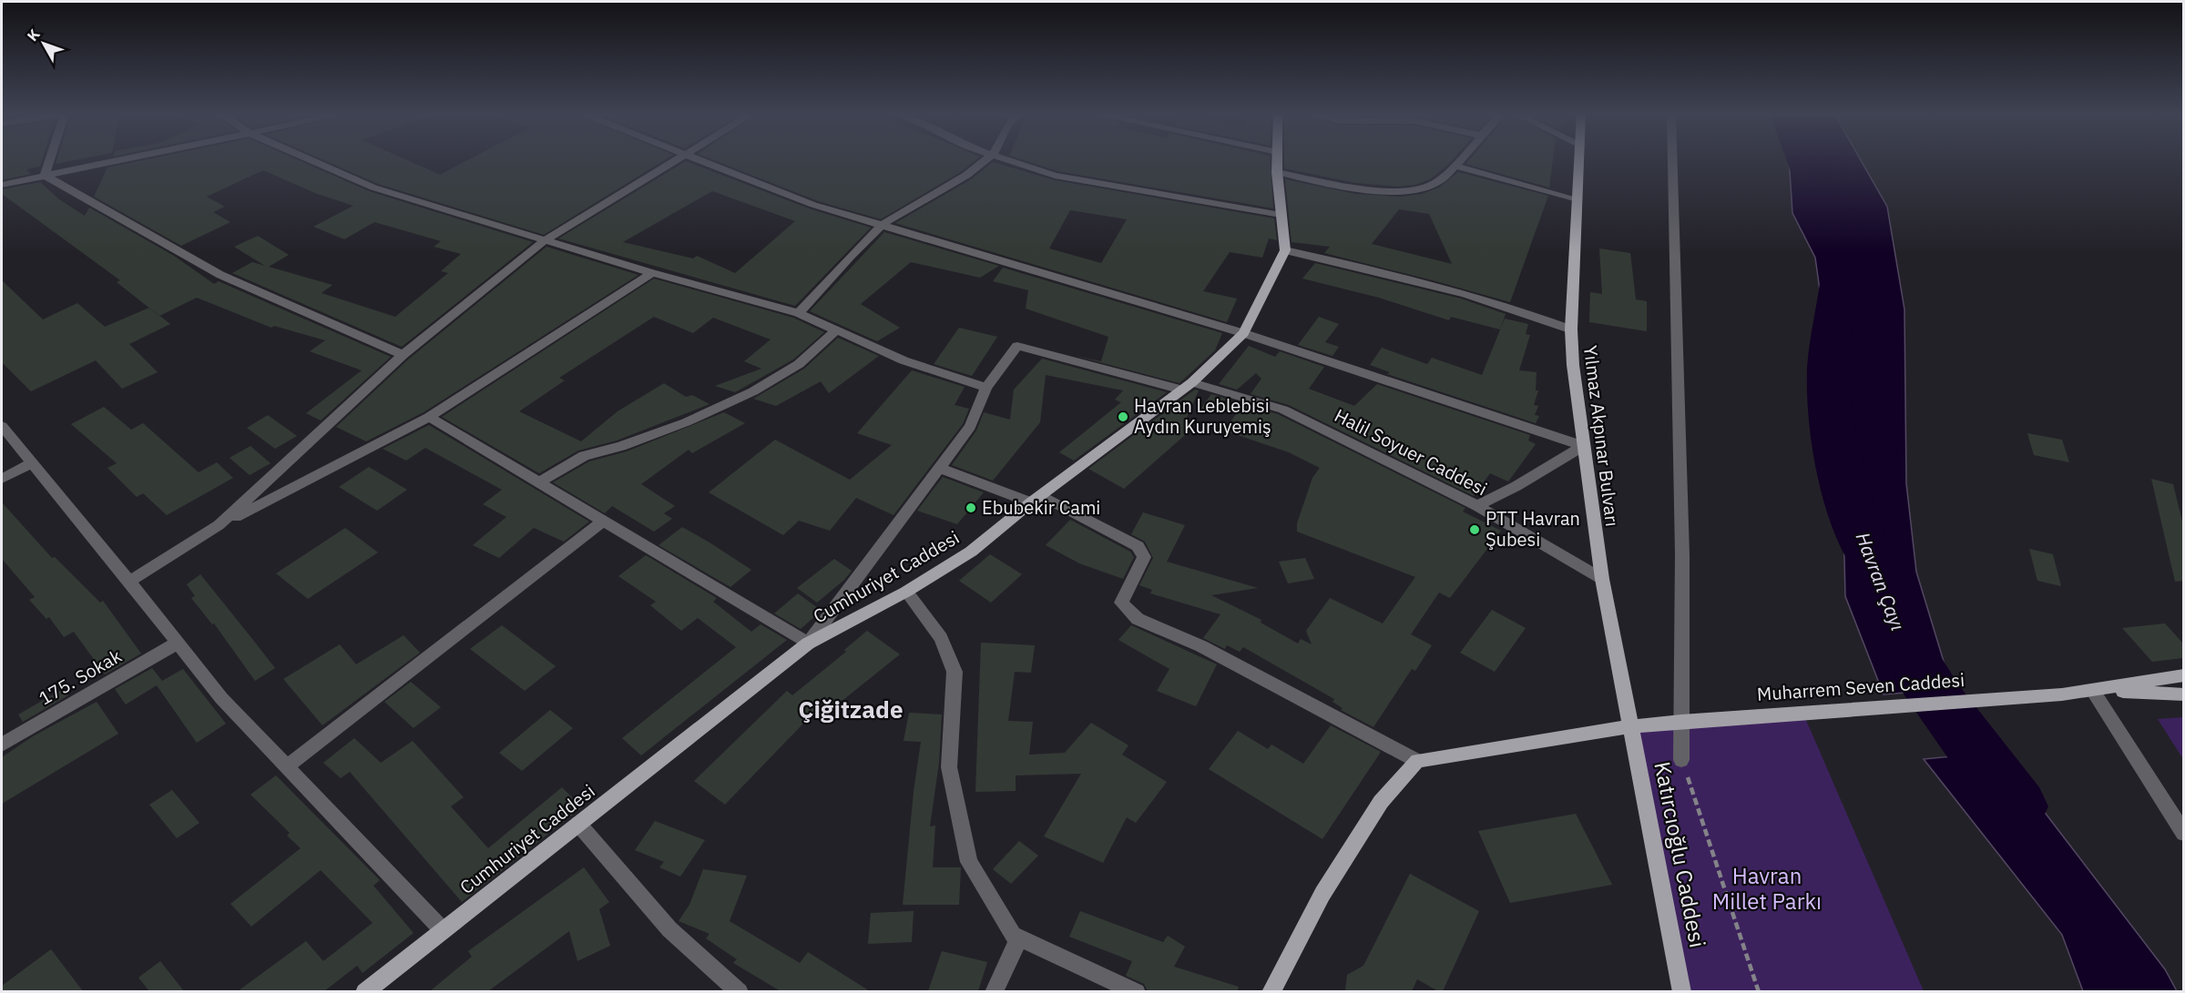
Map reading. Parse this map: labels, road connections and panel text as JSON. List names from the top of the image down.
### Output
{
  "streets": {
    "main road": [
      "Yılmaz Akpınar Bulvarı",
      "Cumhuriyet Caddesi",
      "Muharrem Seven Caddesi",
      "Katırcıoğlu Caddesi"
    ],
    "street": ["Halil Soyuer Caddesi", "175. Sokak"]
  },
  "crossings": [
    ["Yılmaz Akpınar Bulvarı", "Halil Soyuer Caddesi"],
    ["Yılmaz Akpınar Bulvarı", "Muharrem Seven Caddesi"],
    ["Yılmaz Akpınar Bulvarı", "Katırcıoğlu Caddesi"],
    ["Halil Soyuer Caddesi", "Cumhuriyet Caddesi"],
    ["Muharrem Seven Caddesi", "Katırcıoğlu Caddesi"]
  ],
  "districts": ["Çiğitzade"],
  "water": ["Havran Çayı"],
  "parks": ["Havran Millet Parkı"],
  "places": ["Havran Leblebisi Aydın Kuruyemiş", "Ebubekir Cami", "PTT Havran Şubesi"],
  "north": "top left"
}
